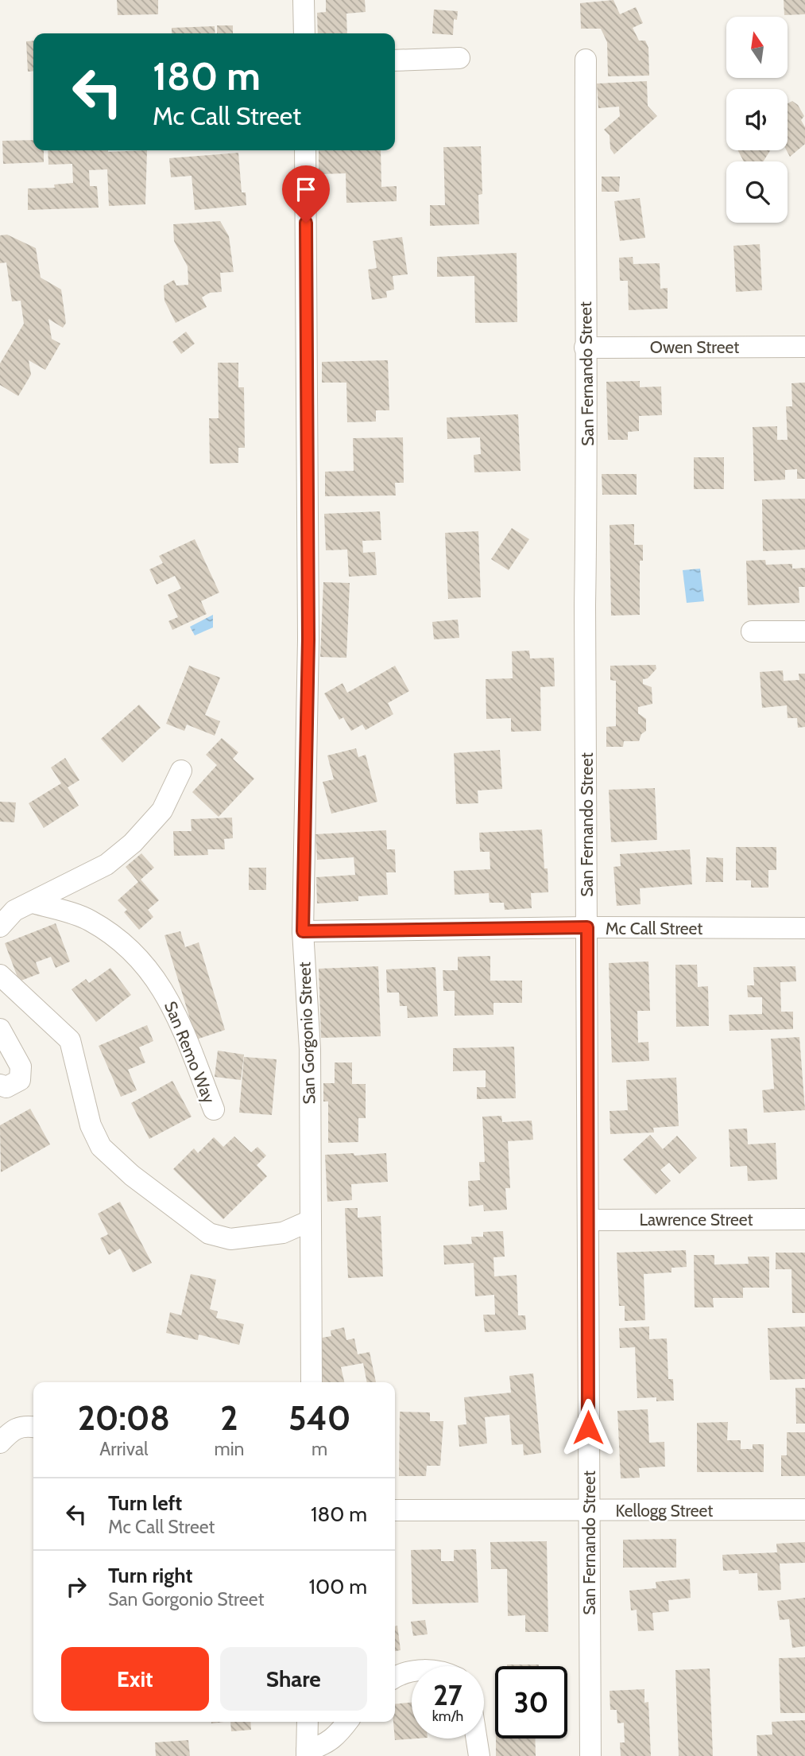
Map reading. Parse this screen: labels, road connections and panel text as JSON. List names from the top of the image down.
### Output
{
  "streets": {
    "street": [
      "Owen Street",
      "San Fernando Street",
      "Mc Call Street",
      "San Gorgonio Street",
      "San Remo Way",
      "Lawrence Street",
      "Kellogg Street"
    ]
  },
  "crossings": [
    ["Owen Street", "San Fernando Street"],
    ["San Fernando Street", "Mc Call Street"],
    ["San Fernando Street", "Lawrence Street"],
    ["San Fernando Street", "Kellogg Street"],
    ["Mc Call Street", "San Gorgonio Street"]
  ],
  "north": "top",
  "page": {
    "turn": ["180 m", "Mc Call Street"],
    "eta": [
      "20:08",
      "Arrival",
      "2",
      "min",
      "540",
      "m"
    ],
    "list": [
      {
        "name": "Turn left",
        "note": "Mc Call Street",
        "value": "180 m"
      },
      {
        "name": "Turn right",
        "note": "San Gorgonio Street",
        "value": "100 m"
      }
    ],
    "buttons": ["Exit", "Share"],
    "speed": "27 km/h",
    "limit": "30"
  }
}
